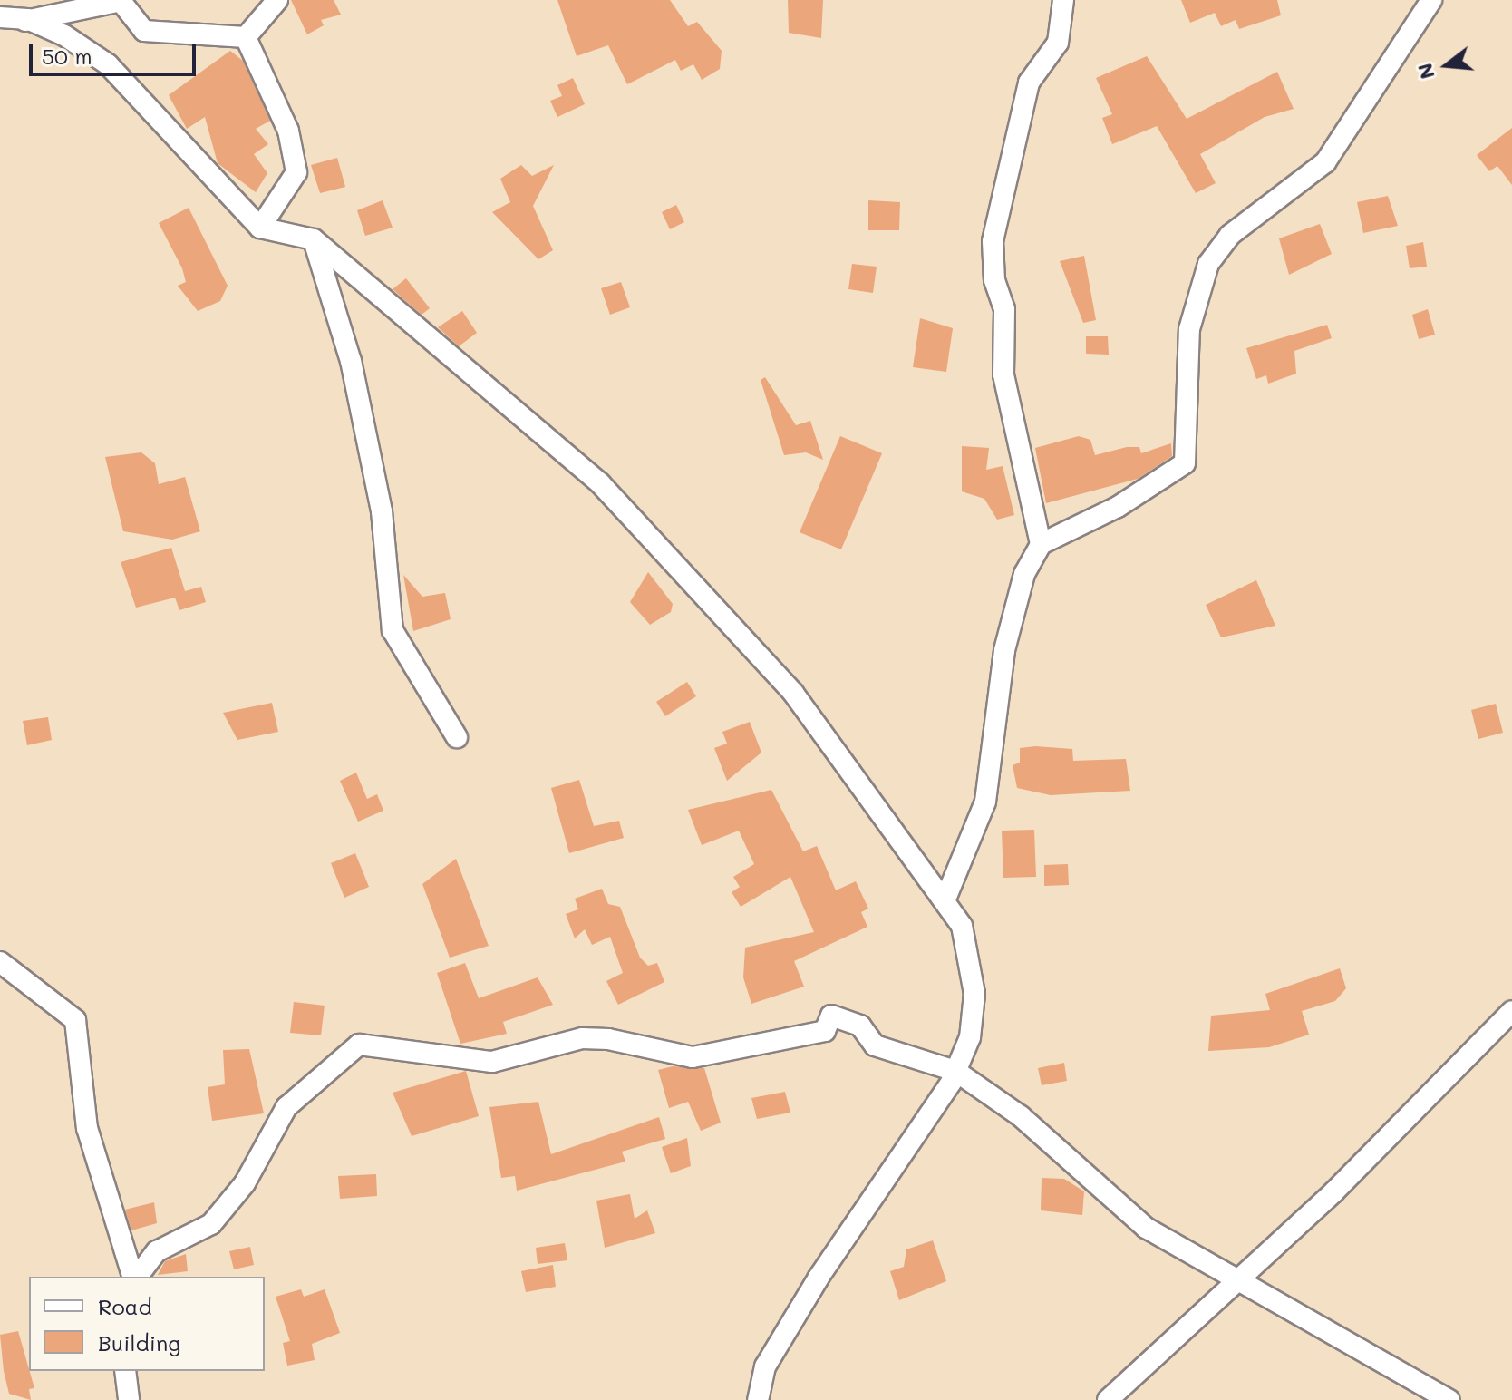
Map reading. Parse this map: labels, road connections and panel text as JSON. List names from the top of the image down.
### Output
{
  "legend": ["Road", "Building"],
  "scale_bar": "50 m",
  "north": "left"
}
